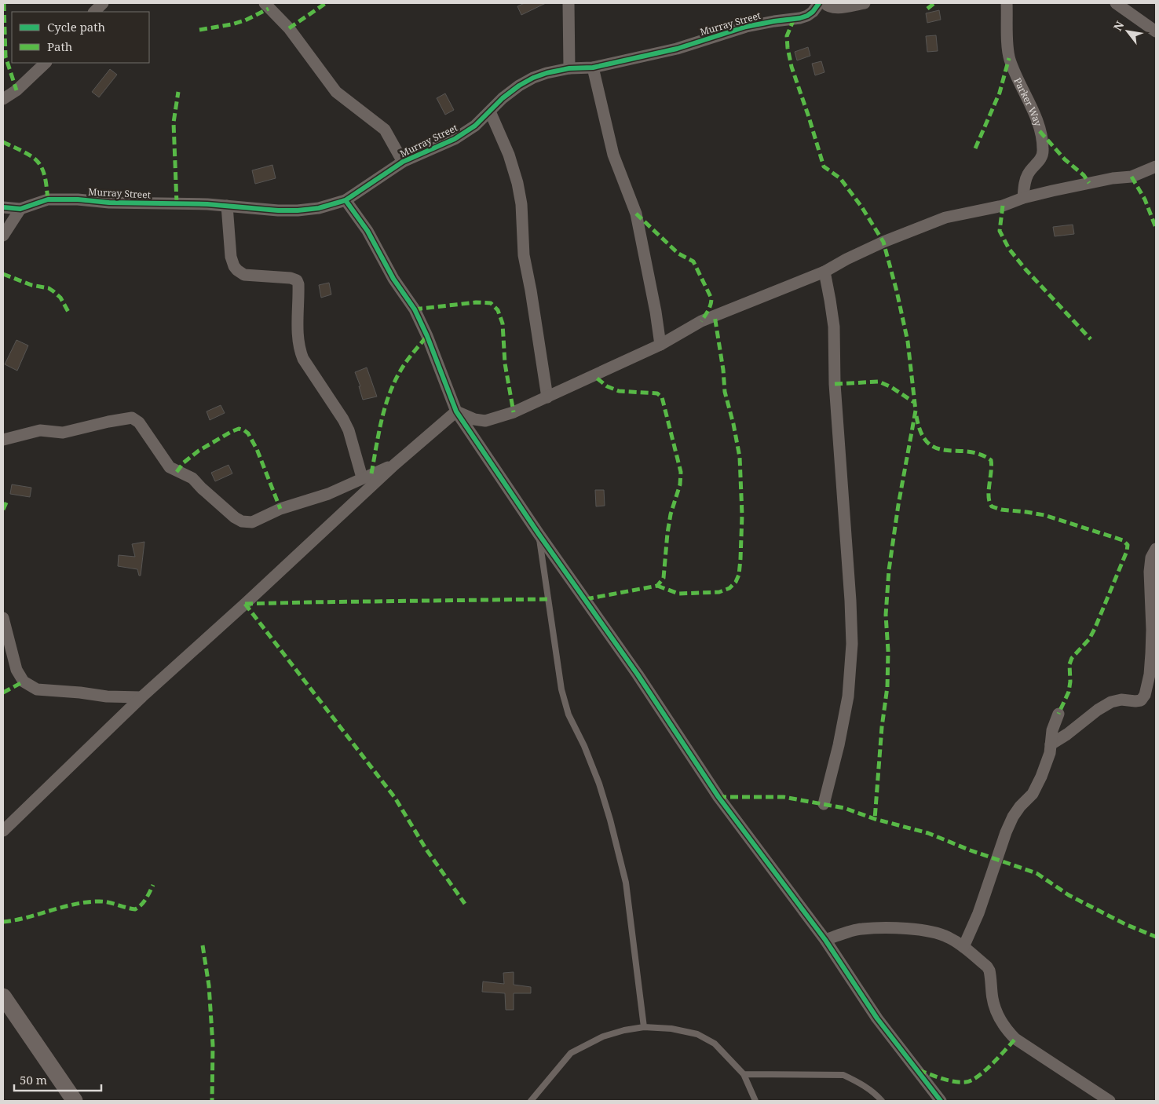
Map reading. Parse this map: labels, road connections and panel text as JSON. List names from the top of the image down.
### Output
{
  "streets": {
    "street": ["Murray Street", "Parker Way"]
  },
  "legend": ["Cycle path", "Path"],
  "scale_bar": "50 m",
  "north": "top left"
}
